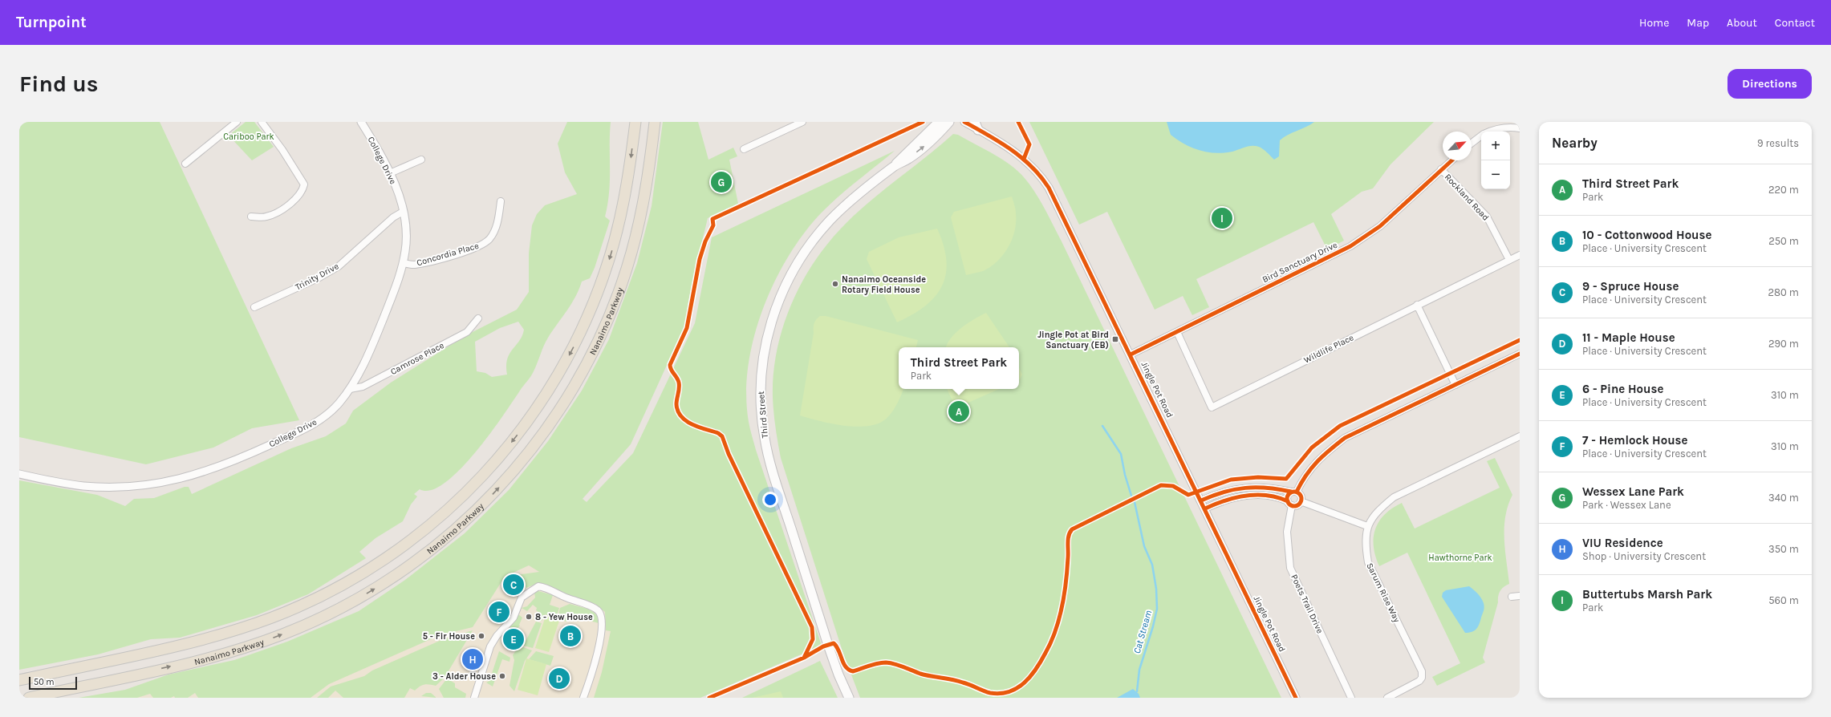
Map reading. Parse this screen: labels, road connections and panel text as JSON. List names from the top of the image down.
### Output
{
  "streets": {
    "highway": ["Nanaimo Parkway"],
    "main road": ["Third Street"],
    "street": [
      "College Drive",
      "Rockland Road",
      "Concordia Place",
      "Bird Sanctuary Drive",
      "Trinity Drive",
      "Wildlife Place",
      "Camrose Place",
      "Jingle Pot Road",
      "Sarum Rise Way",
      "Poets Trail Drive"
    ]
  },
  "crossings": [
    ["College Drive", "Concordia Place"],
    ["College Drive", "Trinity Drive"],
    ["College Drive", "Camrose Place"],
    ["Rockland Road", "Bird Sanctuary Drive"],
    ["Rockland Road", "Wildlife Place"],
    ["Bird Sanctuary Drive", "Wildlife Place"],
    ["Bird Sanctuary Drive", "Jingle Pot Road"]
  ],
  "water": ["Cat Stream"],
  "parks": ["Cariboo Park", "Hawthorne Park"],
  "places": {
    "other": [
      "Nanaimo Oceanside Rotary Field House",
      "8 - Yew House",
      "5 - Fir House",
      "3 - Alder House"
    ],
    "transit": ["Jingle Pot at Bird Sanctuary (EB)"]
  },
  "scale_bar": "50 m",
  "north": "top right",
  "page": {
    "header": "Turnpoint",
    "nav": [
      "Home",
      "Map",
      "About",
      "Contact"
    ],
    "buttons": "Directions",
    "title": "Find us",
    "heading": ["Nearby", "9 results"],
    "map_buttons": ["+", "−"],
    "list": [
      {
        "mark": "A",
        "name": "Third Street Park",
        "note": "Park",
        "value": "220 m"
      },
      {
        "mark": "B",
        "name": "10 - Cottonwood House",
        "note": "Place · University Crescent",
        "value": "250 m"
      },
      {
        "mark": "C",
        "name": "9 - Spruce House",
        "note": "Place · University Crescent",
        "value": "280 m"
      },
      {
        "mark": "D",
        "name": "11 - Maple House",
        "note": "Place · University Crescent",
        "value": "290 m"
      },
      {
        "mark": "E",
        "name": "6 - Pine House",
        "note": "Place · University Crescent",
        "value": "310 m"
      },
      {
        "mark": "F",
        "name": "7 - Hemlock House",
        "note": "Place · University Crescent",
        "value": "310 m"
      },
      {
        "mark": "G",
        "name": "Wessex Lane Park",
        "note": "Park · Wessex Lane",
        "value": "340 m"
      },
      {
        "mark": "H",
        "name": "VIU Residence",
        "note": "Shop · University Crescent",
        "value": "350 m"
      },
      {
        "mark": "I",
        "name": "Buttertubs Marsh Park",
        "note": "Park",
        "value": "560 m"
      }
    ],
    "pins": [
      "G",
      "I",
      "A",
      "C",
      "F",
      "B",
      "E",
      "H",
      "D"
    ],
    "popup": ["Third Street Park", "Park"],
    "scale": "50 m"
  }
}
